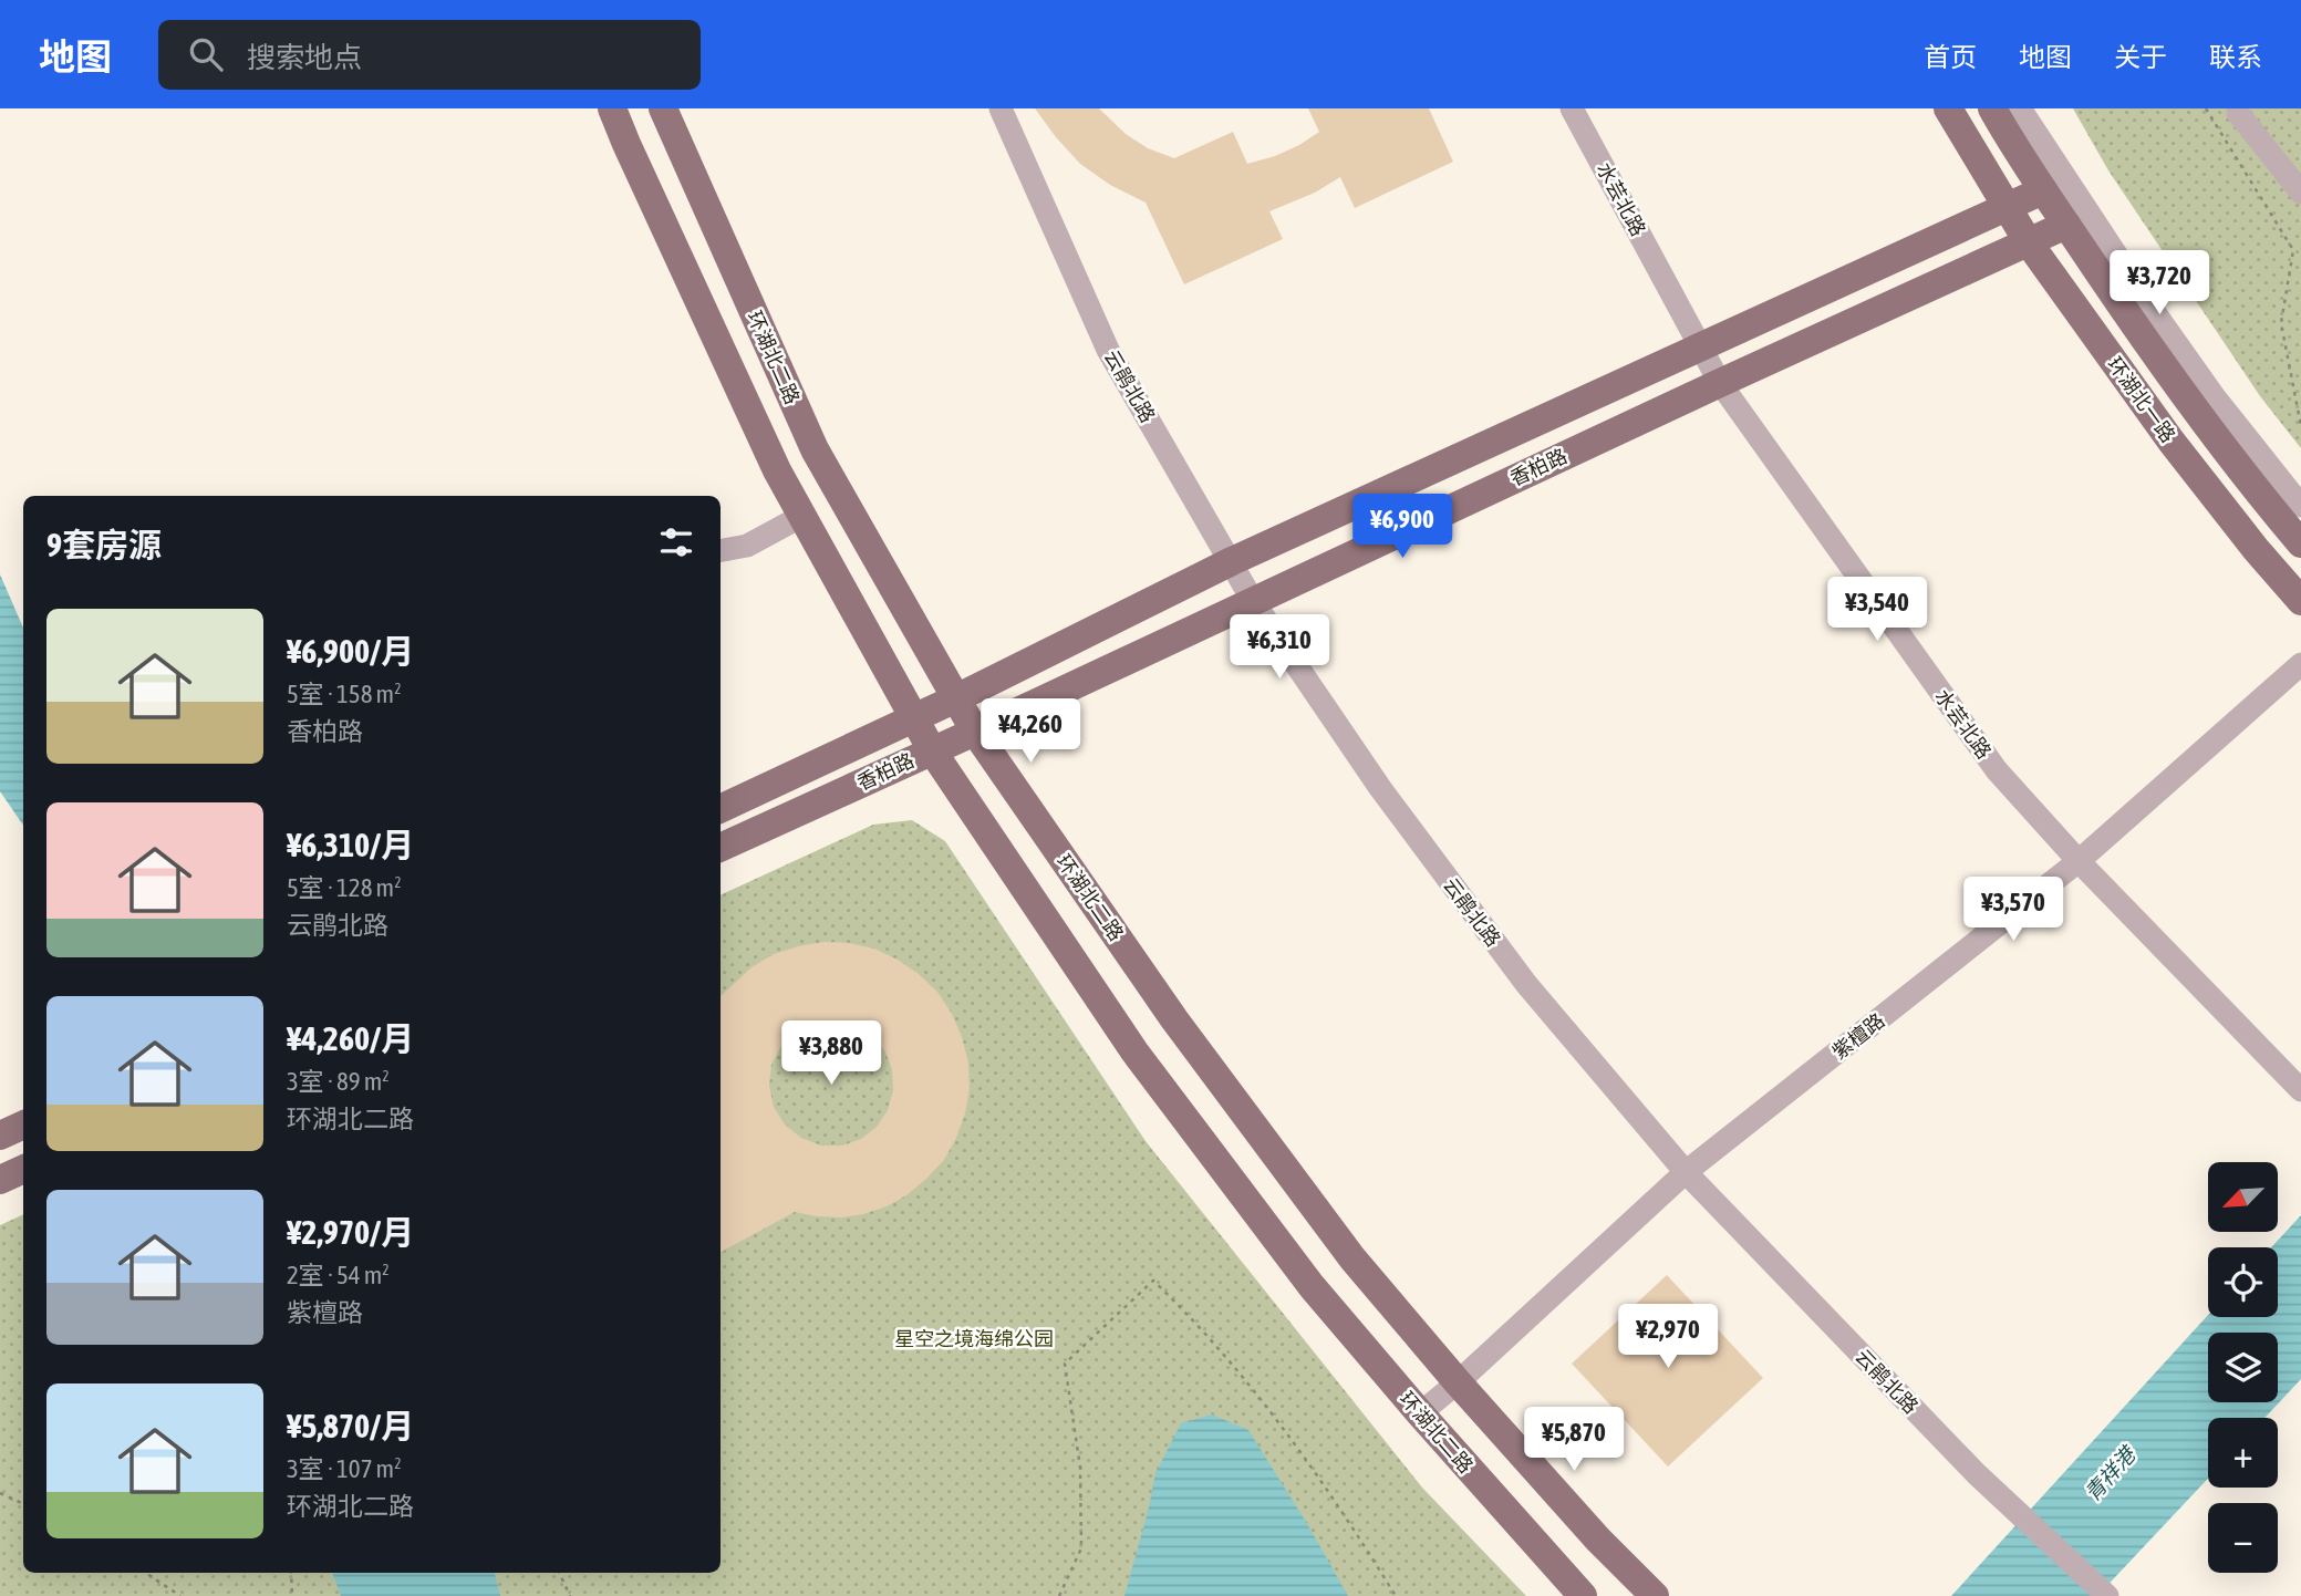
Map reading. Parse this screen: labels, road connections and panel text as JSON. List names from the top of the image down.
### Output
{
  "streets": {
    "main road": ["环湖北二路", "环湖北一路", "香柏路"],
    "street": ["水芸北路", "云鹃北路", "紫檀路"]
  },
  "crossings": [
    ["水芸北路", "香柏路"],
    ["水芸北路", "紫檀路"],
    ["环湖北二路", "香柏路"],
    ["环湖北二路", "紫檀路"],
    ["云鹃北路", "香柏路"],
    ["云鹃北路", "紫檀路"],
    ["环湖北一路", "香柏路"]
  ],
  "water": ["青祥港"],
  "parks": ["星空之境海绵公园"],
  "north": "bottom left",
  "page": {
    "header": "地图",
    "search": "搜索地点",
    "nav": [
      "首页",
      "地图",
      "关于",
      "联系"
    ],
    "price": [
      "¥3,720",
      "¥6,900",
      "¥3,540",
      "¥6,310",
      "¥4,260",
      "¥3,570",
      "¥3,880",
      "¥2,970",
      "¥5,870"
    ],
    "heading": "9套房源",
    "list": [
      {
        "name": "¥6,900/月",
        "note": "5室 · 158 m² · 香柏路"
      },
      {
        "name": "¥6,310/月",
        "note": "5室 · 128 m² · 云鹃北路"
      },
      {
        "name": "¥4,260/月",
        "note": "3室 · 89 m² · 环湖北二路"
      },
      {
        "name": "¥2,970/月",
        "note": "2室 · 54 m² · 紫檀路"
      },
      {
        "name": "¥5,870/月",
        "note": "3室 · 107 m² · 环湖北二路"
      }
    ],
    "map_buttons": ["+", "−"]
  }
}
